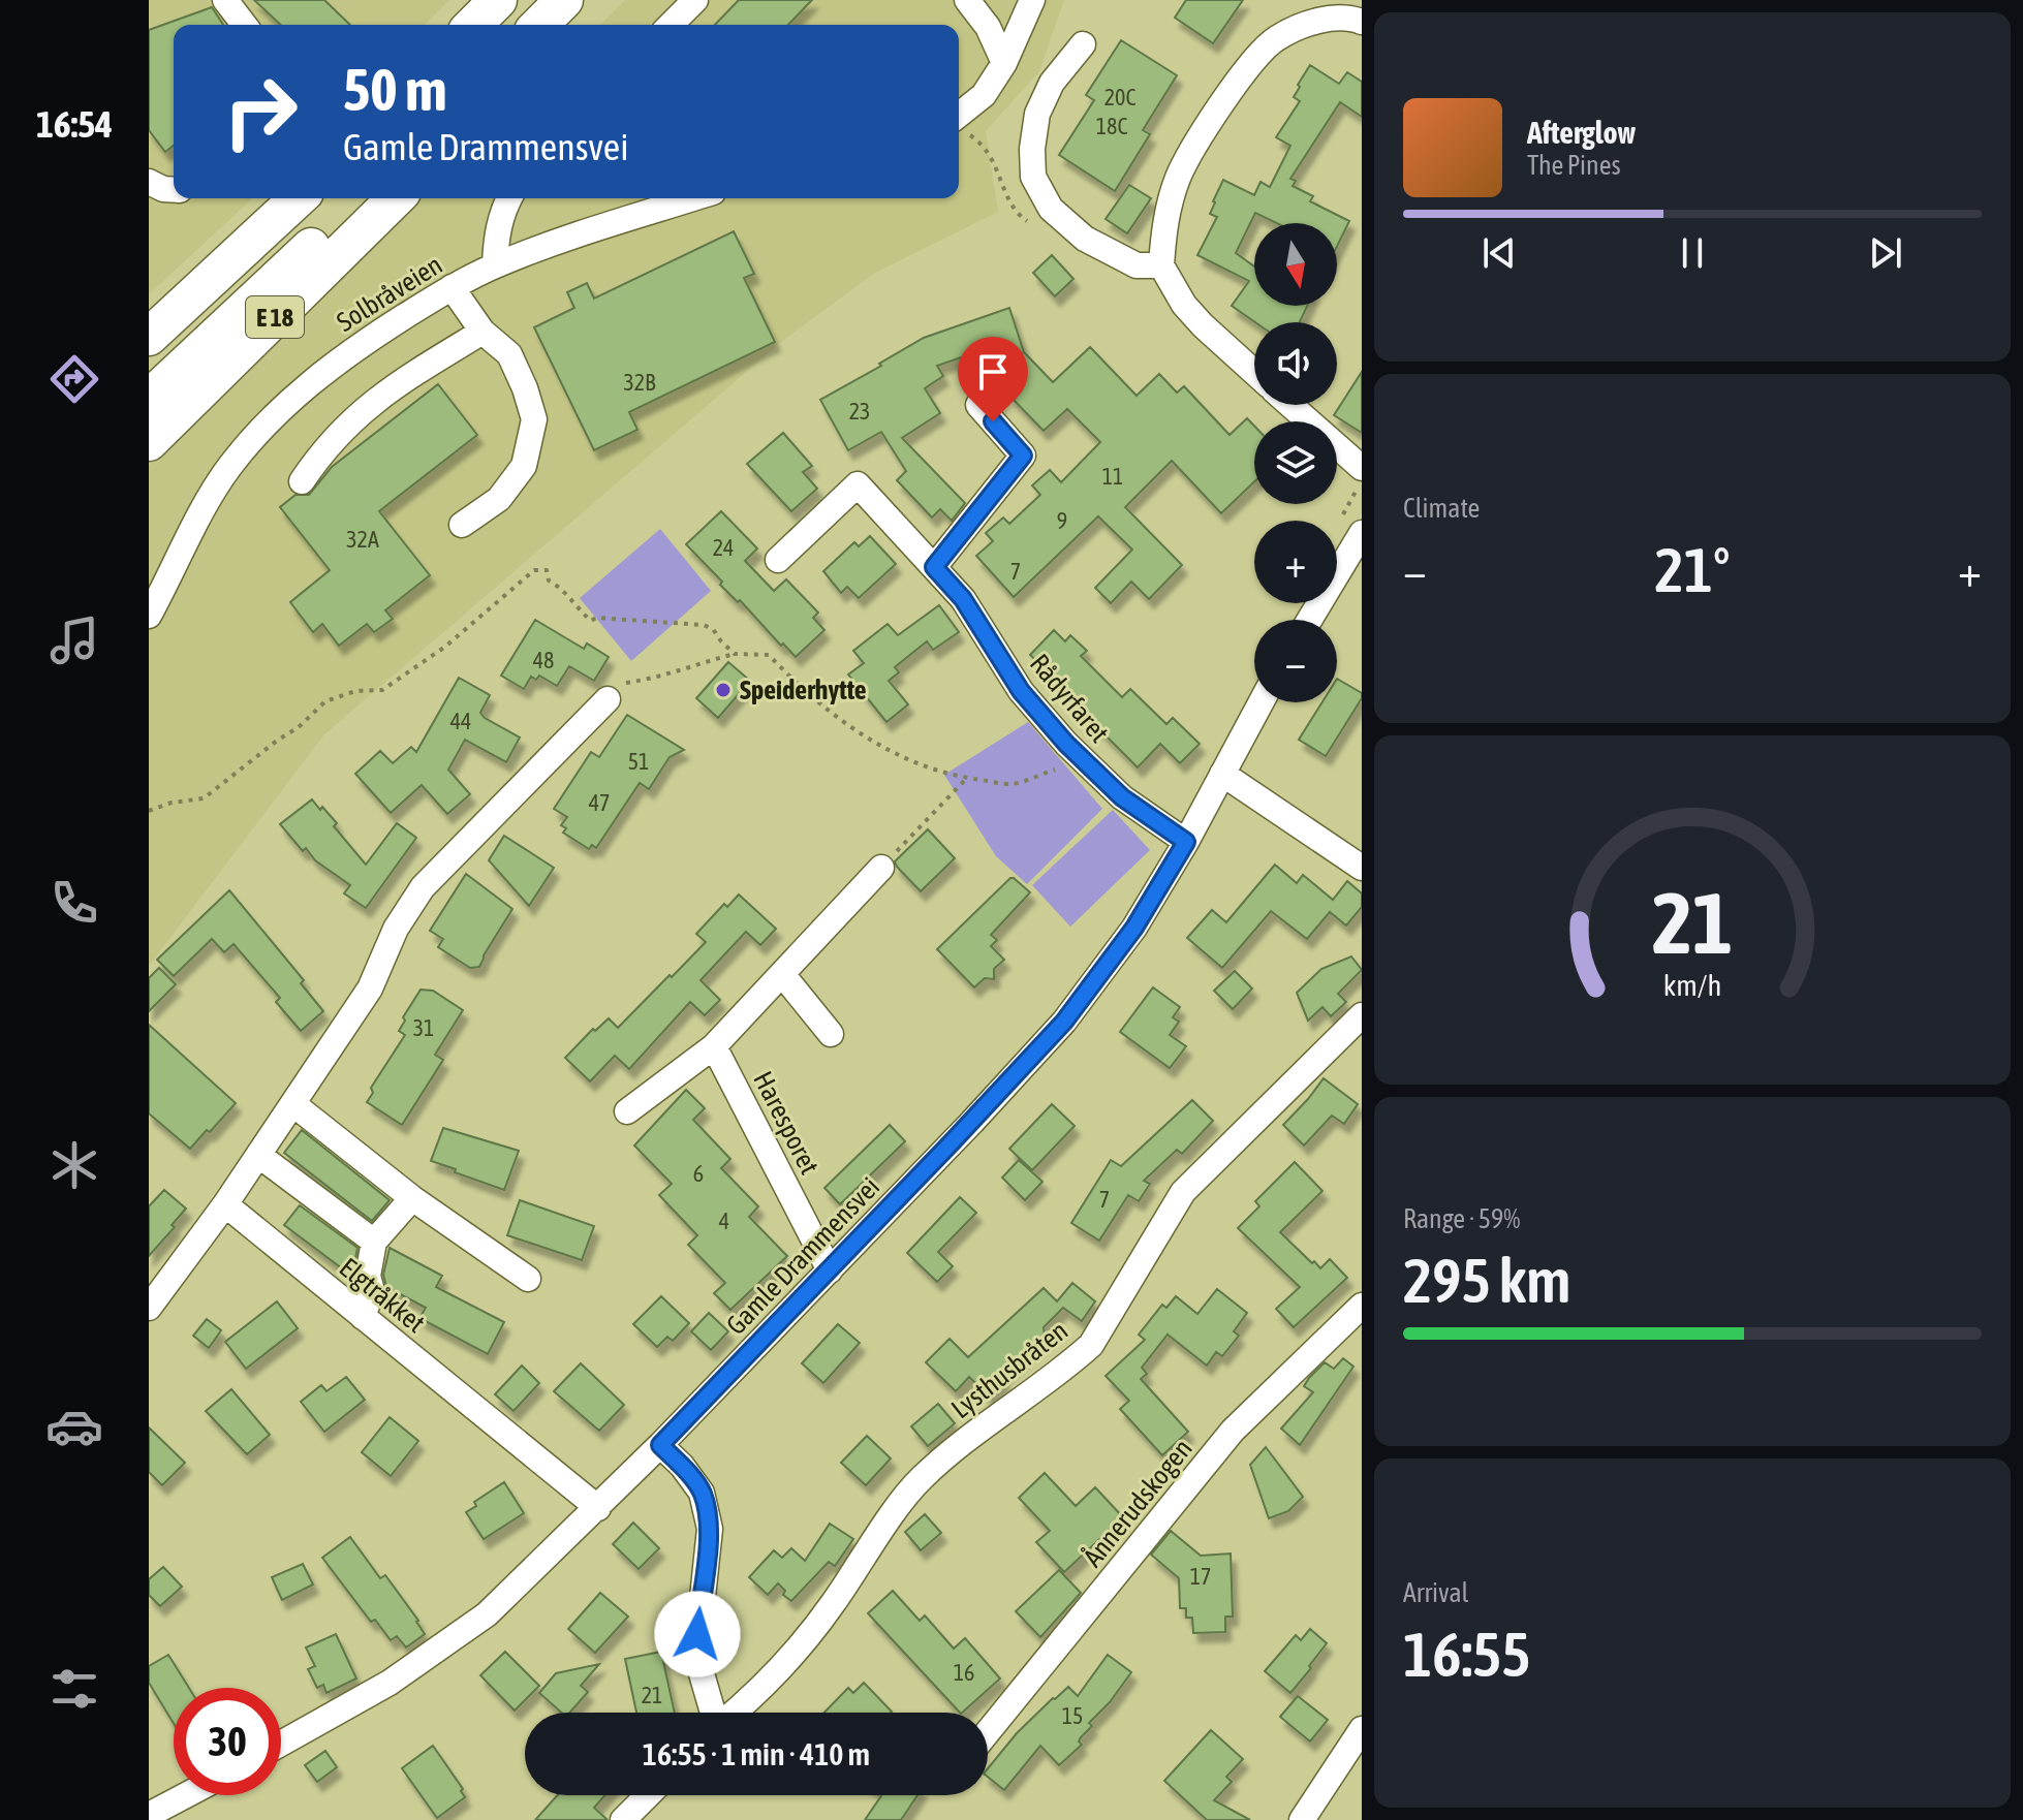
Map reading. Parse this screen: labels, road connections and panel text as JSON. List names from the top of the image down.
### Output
{
  "streets": {
    "highway": ["E 18"],
    "street": [
      "Solbråveien",
      "Rådyrfaret",
      "Haresporet",
      "Gamle Drammensvei",
      "Elgtråkket",
      "Lysthusbråten",
      "Ånnerudskogen"
    ]
  },
  "crossings": [
    ["Rådyrfaret", "Gamle Drammensvei"],
    ["Haresporet", "Gamle Drammensvei"],
    ["Gamle Drammensvei", "Elgtråkket"],
    ["Gamle Drammensvei", "Lysthusbråten"]
  ],
  "places": ["Speiderhytte"],
  "house_numbers": [
    "20C",
    "18C",
    "32B",
    "23",
    "11",
    "9",
    "32A",
    "24",
    "7",
    "48",
    "44",
    "51",
    "47",
    "31",
    "6",
    "7",
    "4",
    "17",
    "16",
    "21",
    "15"
  ],
  "north": "bottom",
  "page": {
    "tabs": "16:54",
    "turn": ["50 m", "Gamle Drammensvei"],
    "song": ["Afterglow", "The Pines"],
    "map_buttons": ["+", "−"],
    "tile": [
      "Climate",
      ["Range · 59%", "295 km"],
      ["Arrival", "16:55"]
    ],
    "heat": ["−", "21°", "+"],
    "limit": "30",
    "trip": "16:55 · 1 min · 410 m",
    "gauge": ["21", "km/h"]
  }
}
